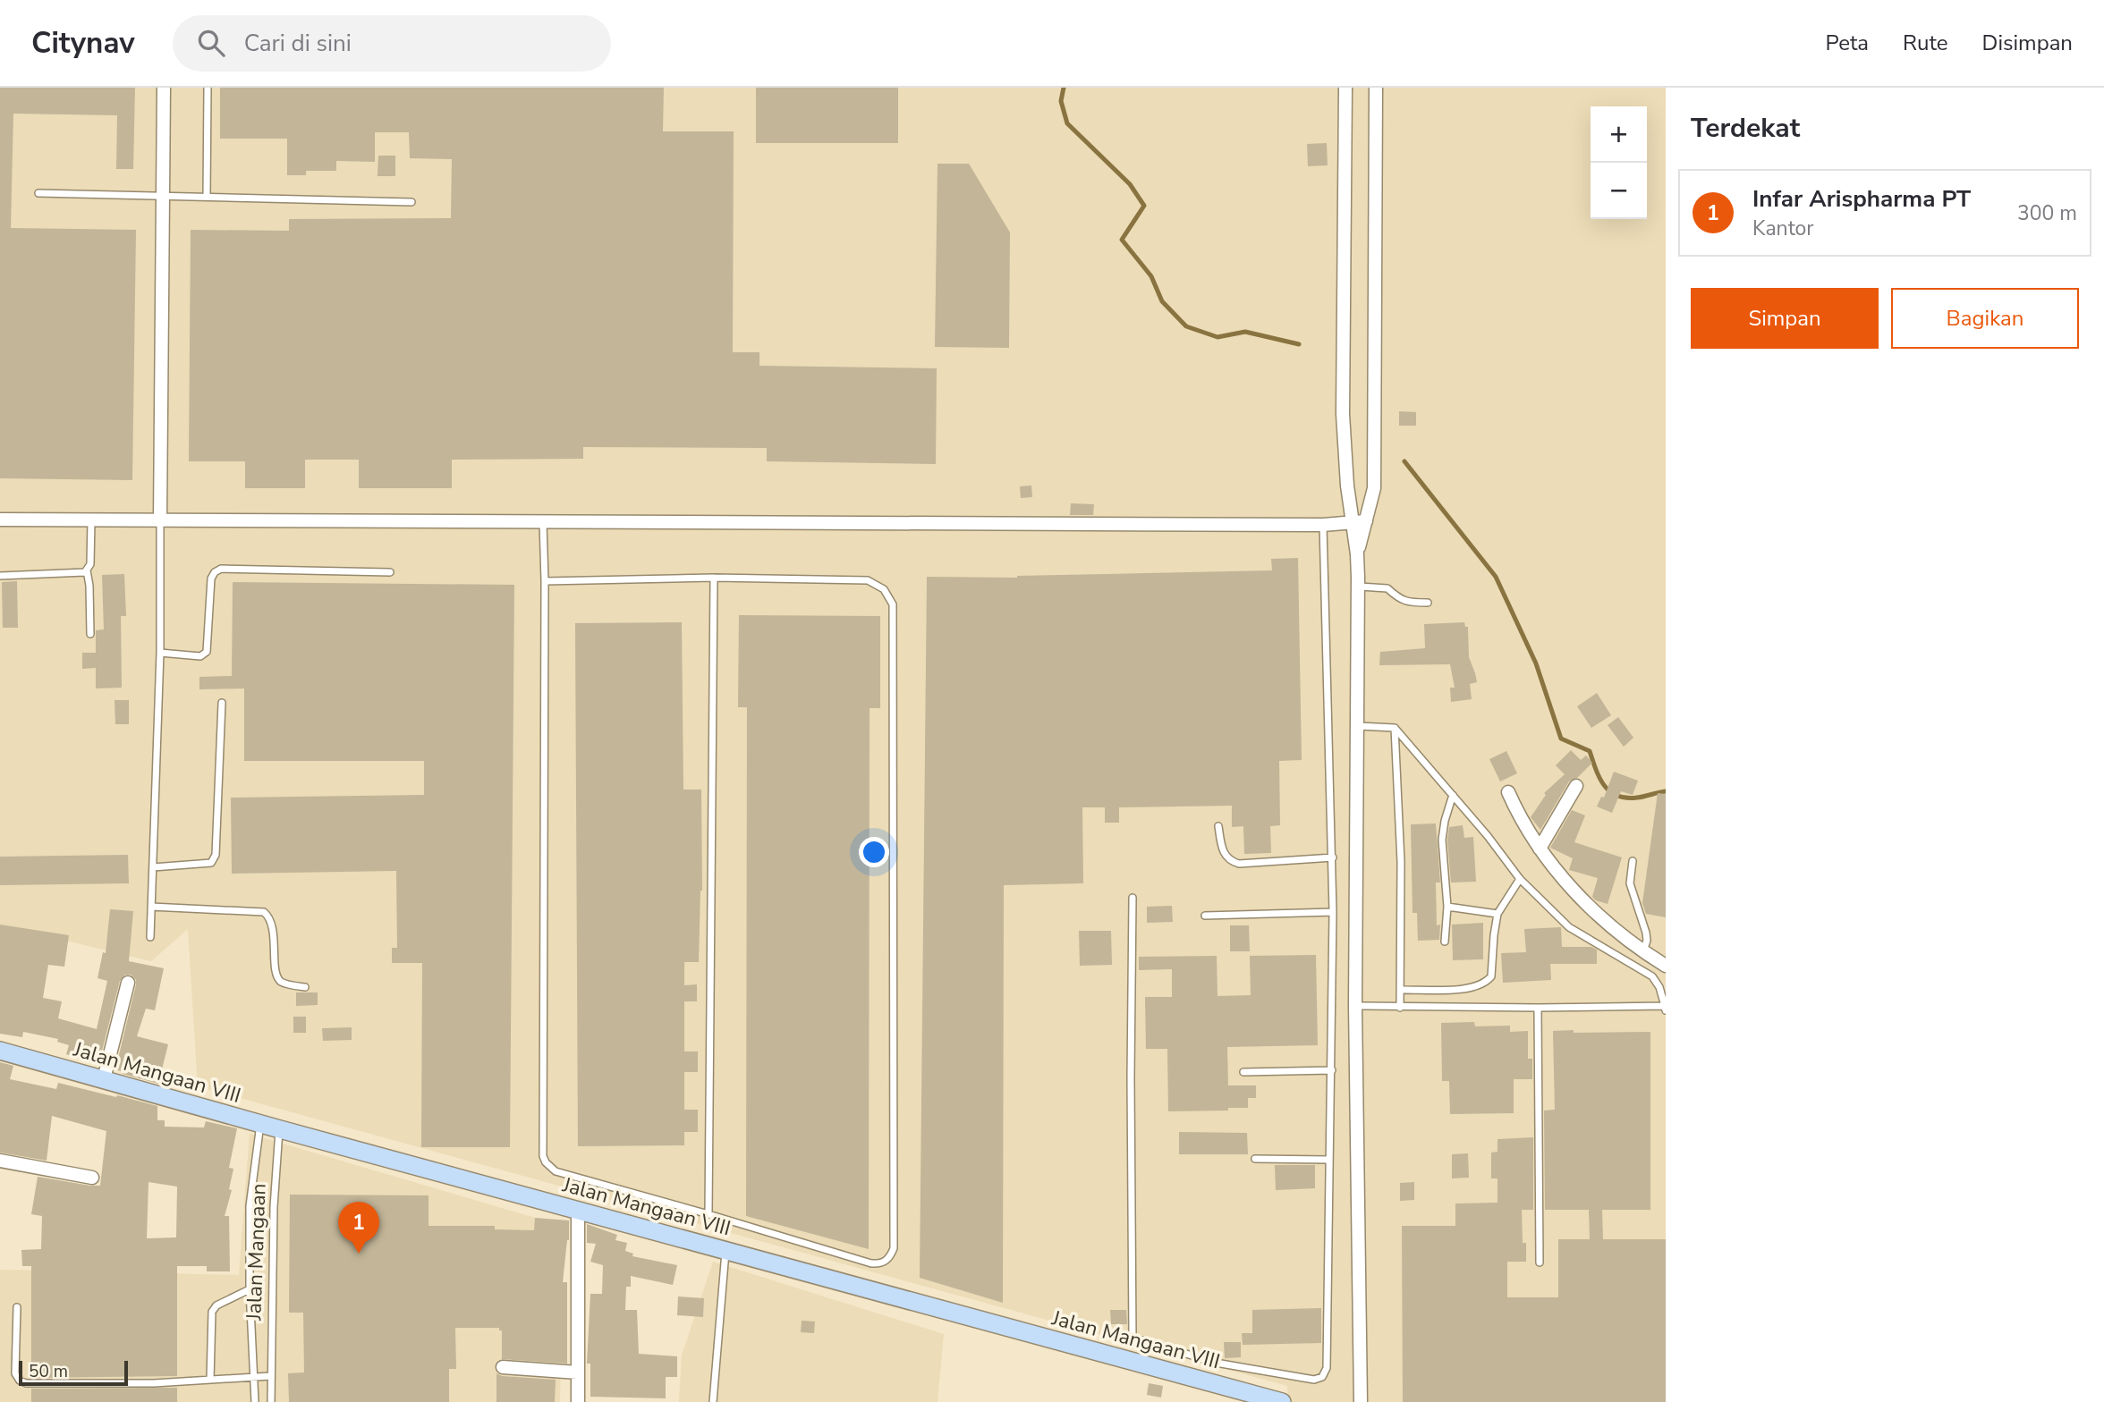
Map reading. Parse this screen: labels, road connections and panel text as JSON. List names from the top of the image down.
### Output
{
  "streets": {
    "street": ["Jalan Mangaan VIII"],
    "lane": ["Jalan Mangaan"]
  },
  "crossings": [
    ["Jalan Mangaan VIII", "Jalan Mangaan"]
  ],
  "scale_bar": "50 m",
  "page": {
    "header": "Citynav",
    "search": "Cari di sini",
    "nav": ["Peta", "Rute", "Disimpan"],
    "heading": "Terdekat",
    "map_buttons": ["+", "−"],
    "list": [
      {
        "mark": "1",
        "name": "Infar Arispharma PT",
        "note": "Kantor",
        "value": "300 m"
      }
    ],
    "buttons": ["Simpan", "Bagikan"],
    "pins": "1",
    "scale": "50 m"
  }
}
